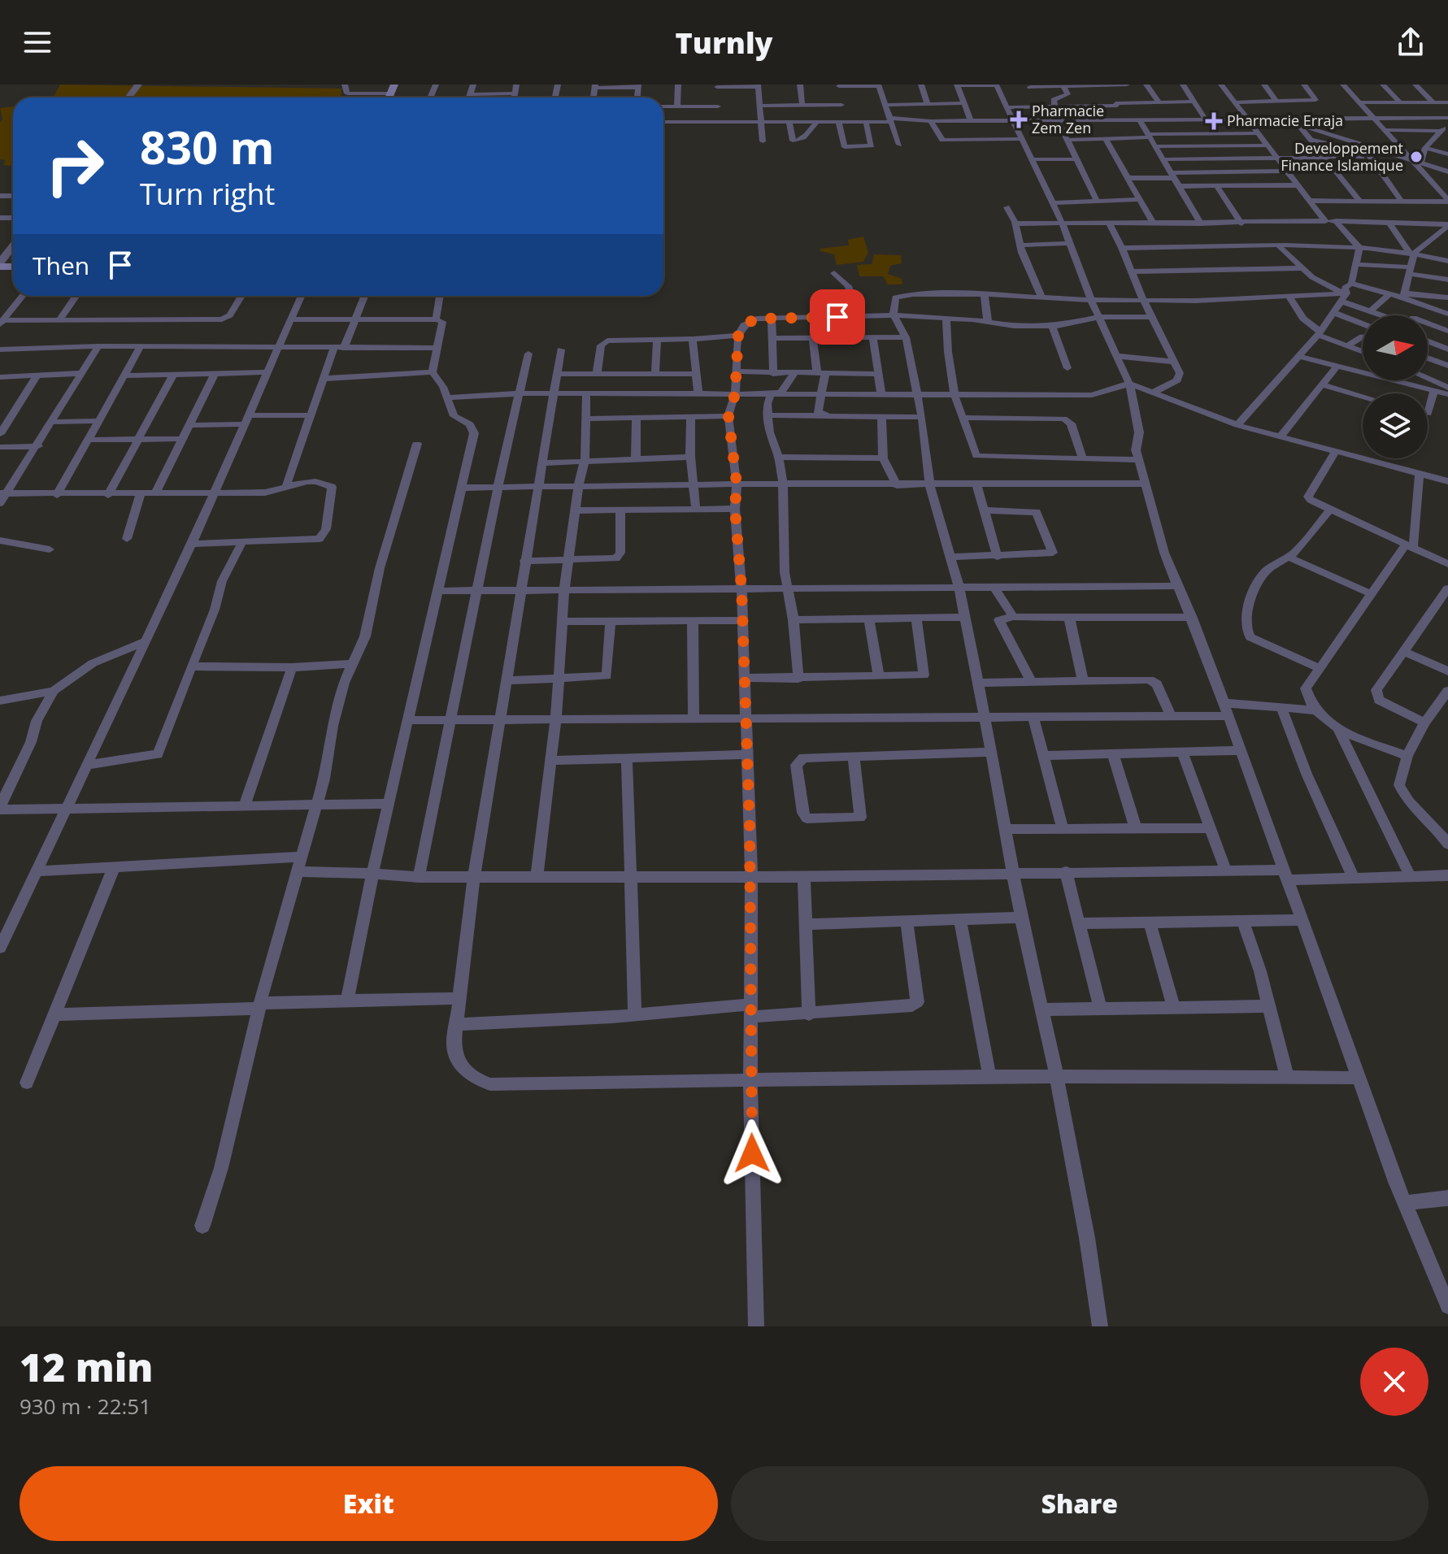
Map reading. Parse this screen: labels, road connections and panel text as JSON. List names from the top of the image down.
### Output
{
  "places": {
    "health": ["Pharmacie Zem Zen", "Pharmacie Erraja"],
    "other": ["Developpement Finance Islamique"]
  },
  "north": "right",
  "page": {
    "header": "Turnly",
    "turn": ["830 m", "Turn right"],
    "then": "Then",
    "heading": ["12 min", "930 m · 22:51"],
    "buttons": ["Exit", "Share"]
  }
}
